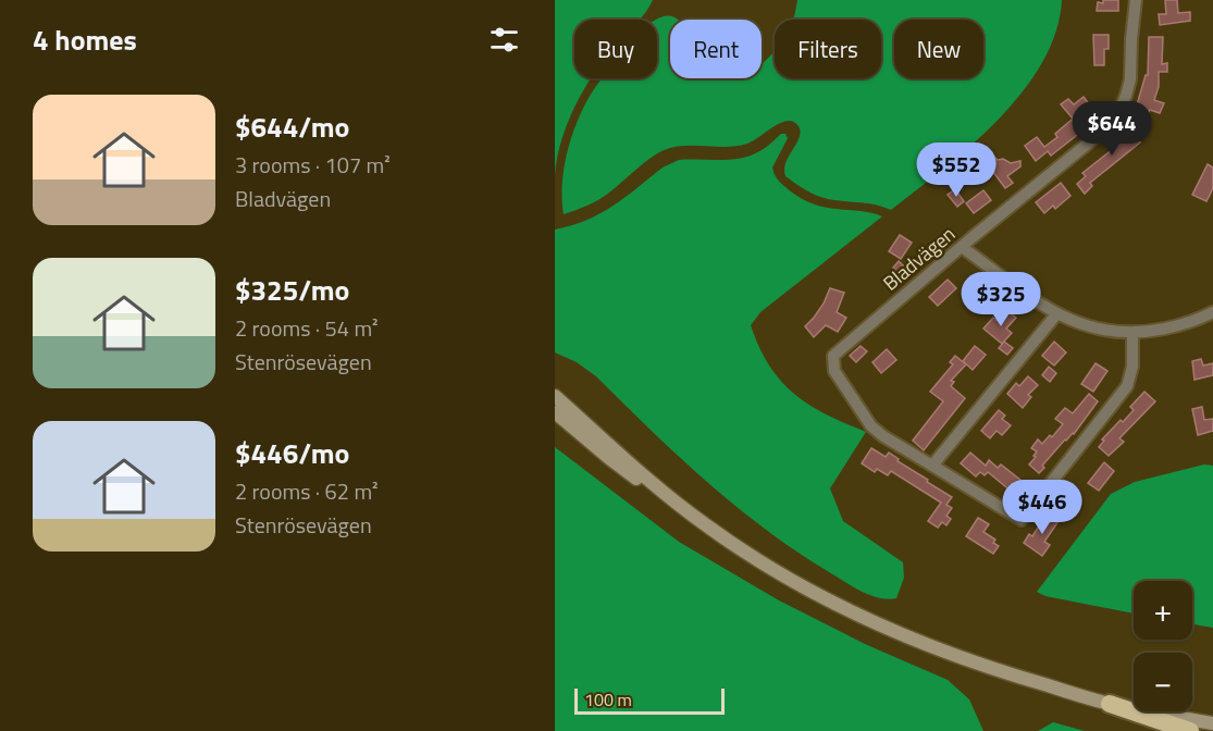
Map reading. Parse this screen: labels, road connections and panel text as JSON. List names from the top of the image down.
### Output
{
  "streets": {
    "street": ["Bladvägen"]
  },
  "scale_bar": "100 m",
  "page": {
    "heading": "4 homes",
    "chip": [
      "Buy",
      "Rent",
      "Filters",
      "New"
    ],
    "list": [
      {
        "name": "$644/mo",
        "note": "3 rooms · 107 m² · Bladvägen"
      },
      {
        "name": "$325/mo",
        "note": "2 rooms · 54 m² · Stenrösevägen"
      },
      {
        "name": "$446/mo",
        "note": "2 rooms · 62 m² · Stenrösevägen"
      }
    ],
    "price": [
      "$644",
      "$552",
      "$325",
      "$446"
    ],
    "map_buttons": ["+", "−"],
    "scale": "100 m"
  }
}
